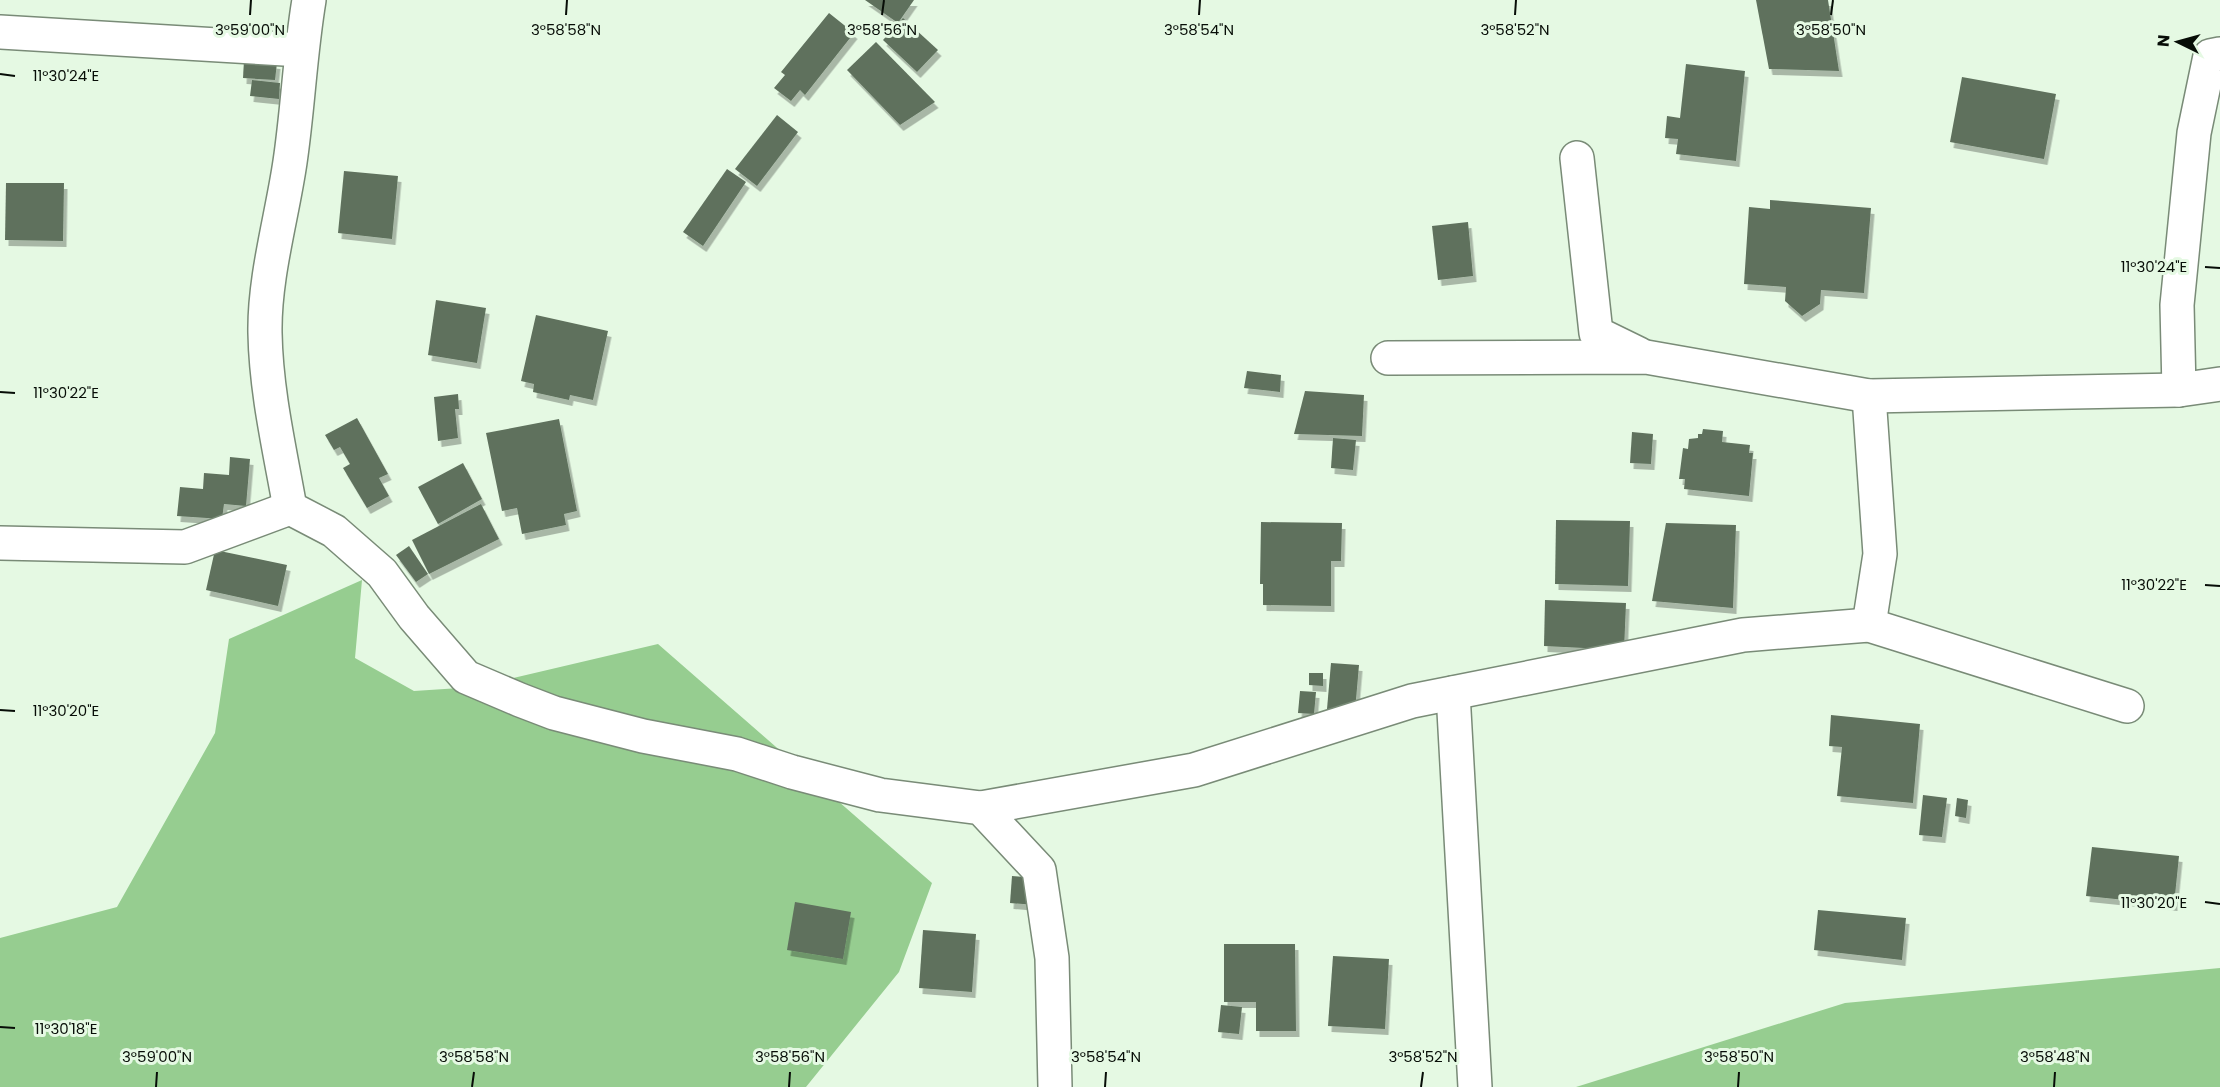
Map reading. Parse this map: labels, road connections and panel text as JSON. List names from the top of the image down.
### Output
{
  "north": "left",
  "coordinates": [
    "3°59'00\"N",
    "3°58'58\"N",
    "3°58'56\"N",
    "3°58'54\"N",
    "3°58'52\"N",
    "3°58'50\"N",
    "11°30'24\"E",
    "11°30'22\"E",
    "11°30'20\"E",
    "11°30'18\"E",
    "3°58'48\"N"
  ]
}
